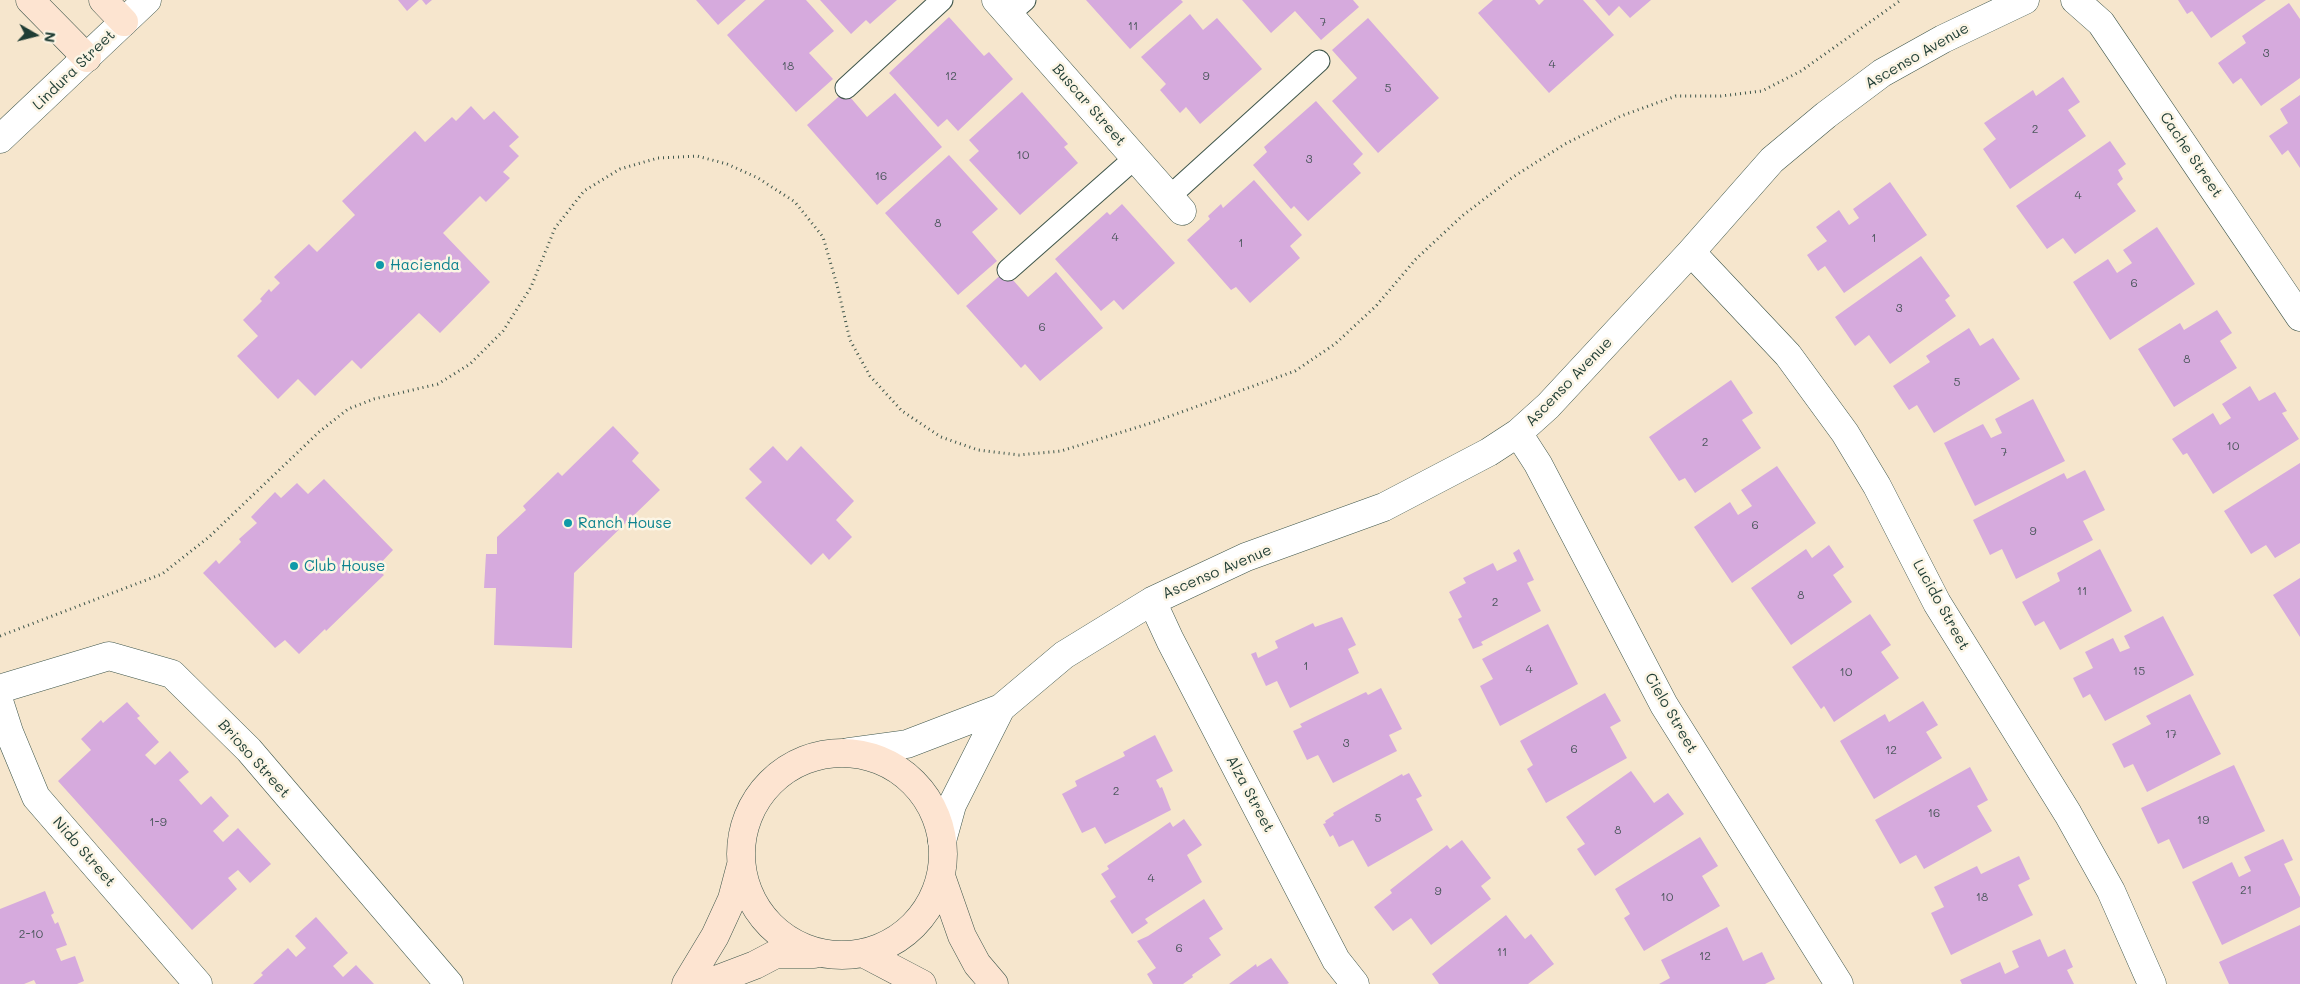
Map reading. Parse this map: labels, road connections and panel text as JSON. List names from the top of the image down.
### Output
{
  "streets": {
    "street": [
      "Ascenso Avenue",
      "Lindura Street",
      "Buscar Street",
      "Cache Street",
      "Lucido Street",
      "Cielo Street",
      "Brioso Street",
      "Alza Street",
      "Nido Street"
    ]
  },
  "crossings": [
    ["Ascenso Avenue", "Lucido Street"],
    ["Ascenso Avenue", "Cielo Street"],
    ["Ascenso Avenue", "Alza Street"]
  ],
  "places": ["Hacienda", "Ranch House", "Club House"],
  "house_numbers": [
    "7",
    "11",
    "3",
    "4",
    "18",
    "12",
    "9",
    "5",
    "2",
    "10",
    "3",
    "16",
    "4",
    "8",
    "4",
    "1",
    "1",
    "6",
    "3",
    "6",
    "8",
    "5",
    "2",
    "10",
    "7",
    "6",
    "9",
    "11",
    "8",
    "2",
    "1",
    "4",
    "15",
    "10",
    "17",
    "3",
    "6",
    "12",
    "2",
    "16",
    "5",
    "19",
    "1-9",
    "8",
    "4",
    "21",
    "9",
    "10",
    "18",
    "2-10",
    "6",
    "11",
    "12"
  ],
  "north": "right"
}
